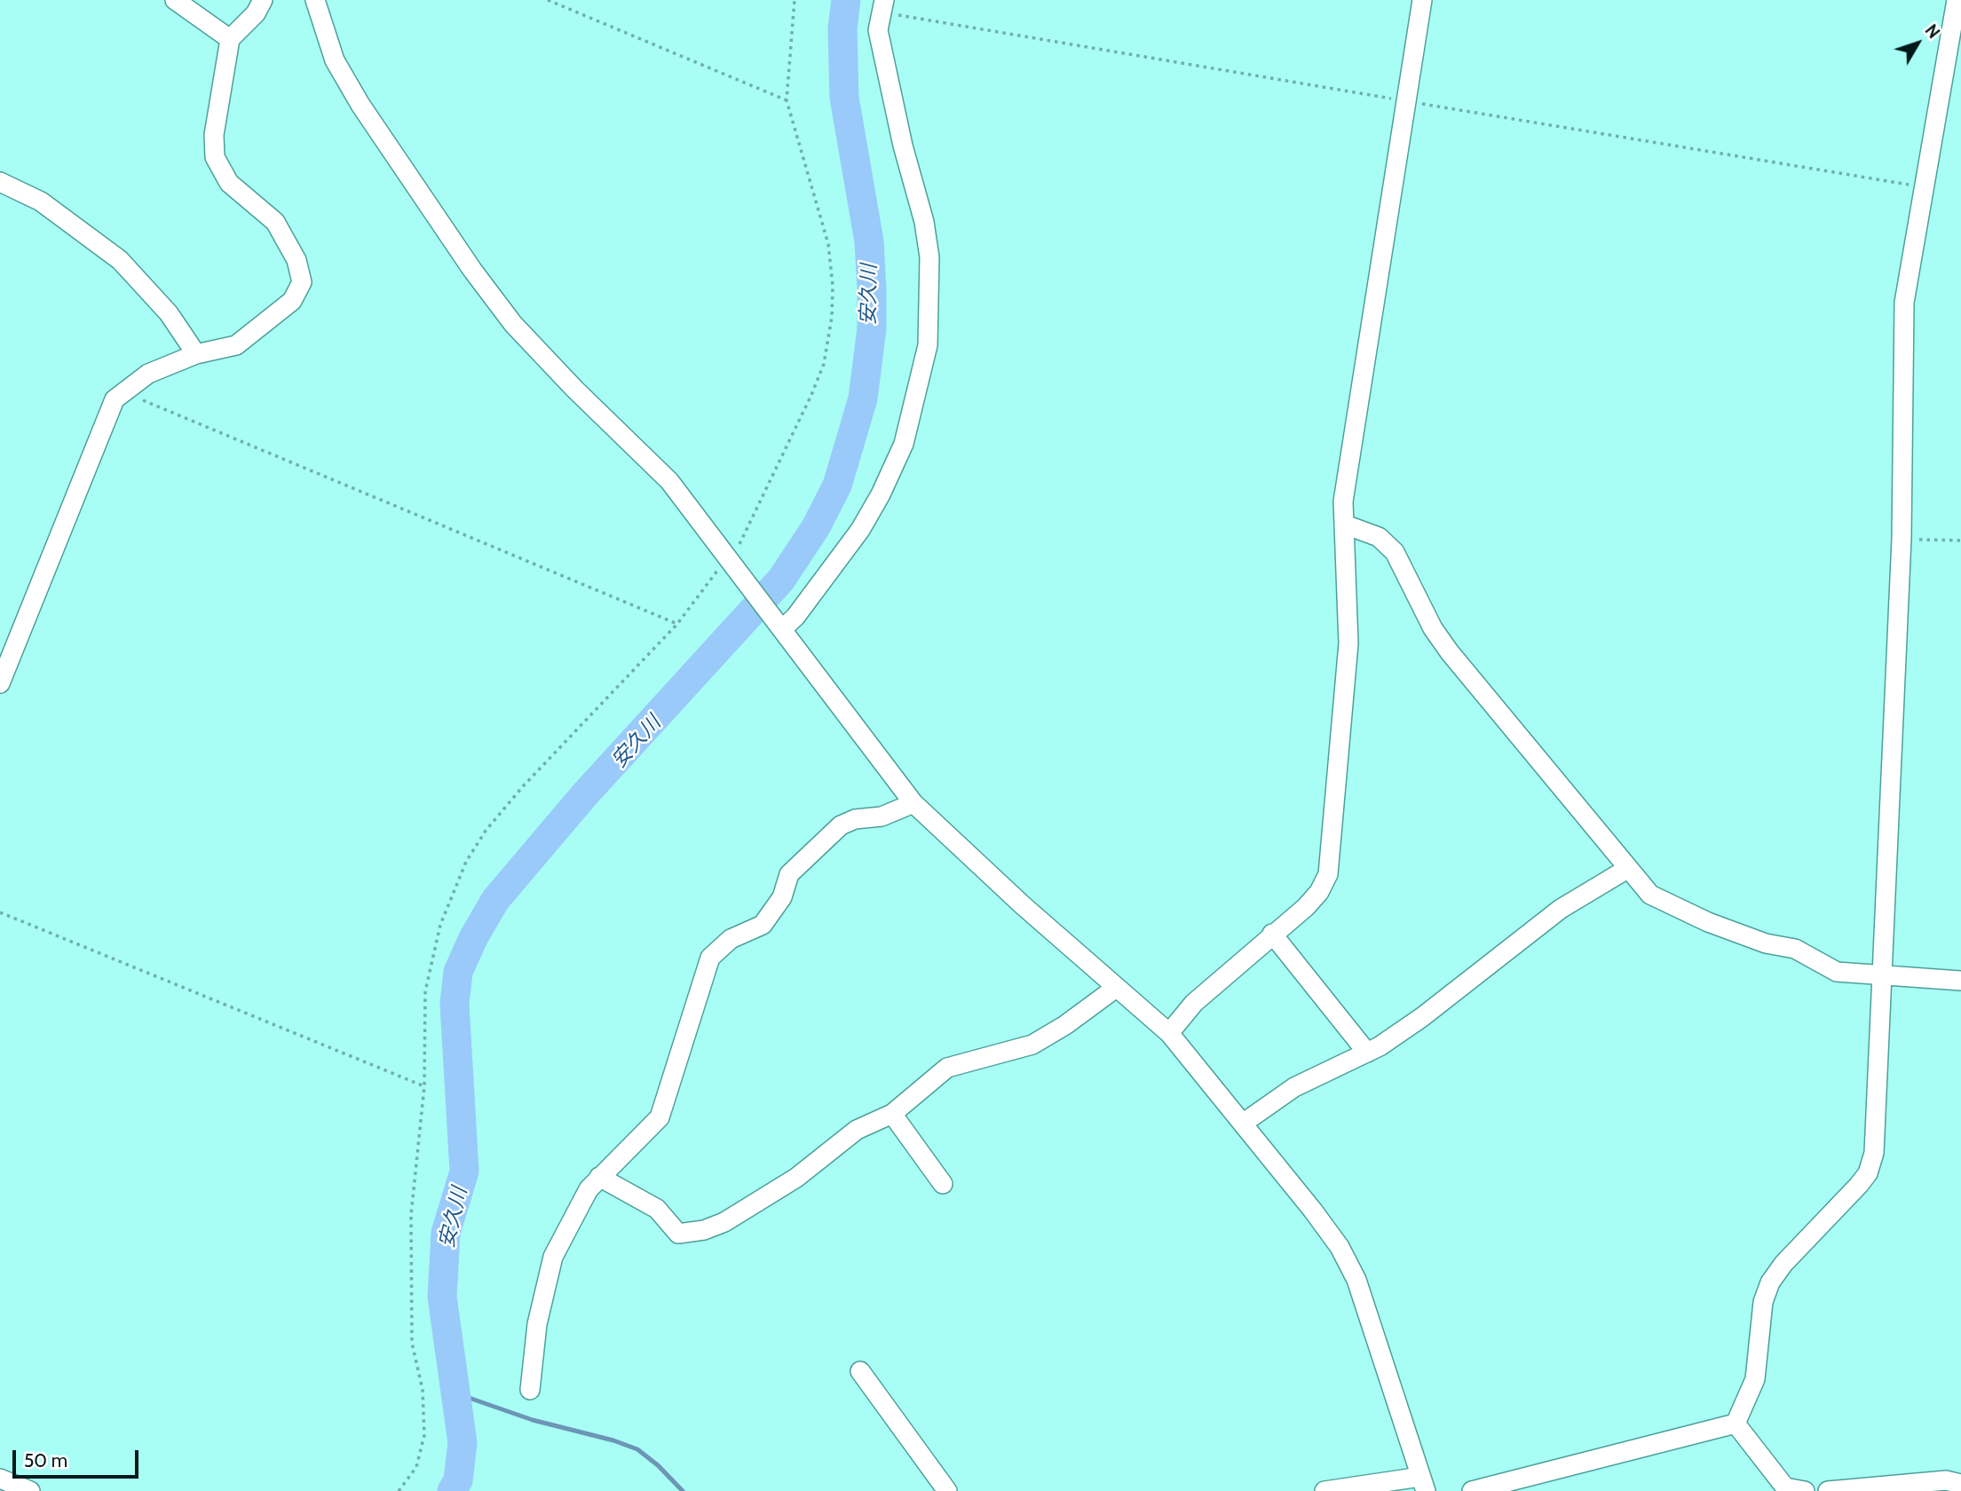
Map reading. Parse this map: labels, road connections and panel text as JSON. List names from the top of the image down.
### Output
{
  "water": ["安久川"],
  "scale_bar": "50 m",
  "north": "top right"
}
